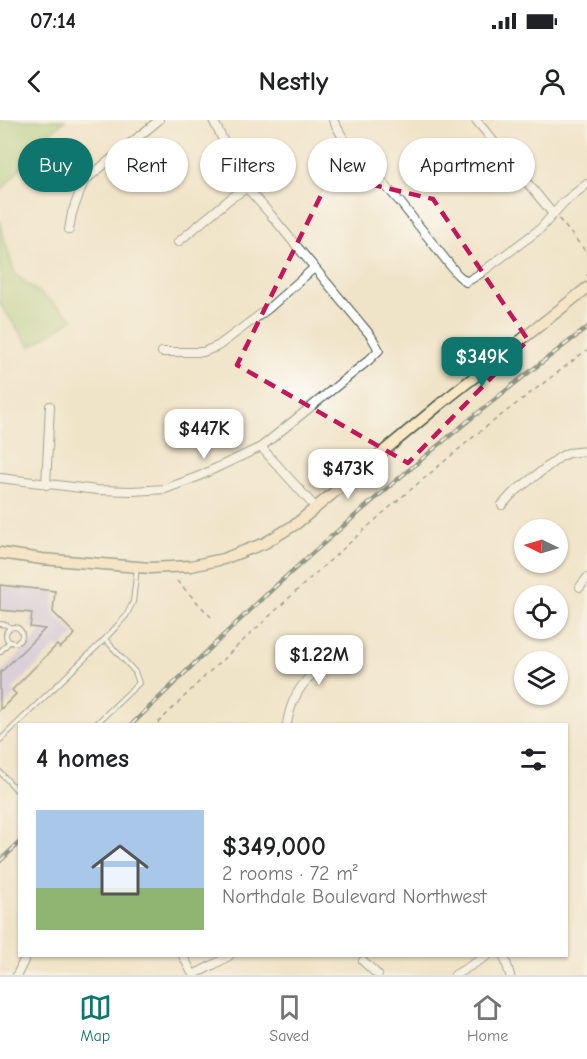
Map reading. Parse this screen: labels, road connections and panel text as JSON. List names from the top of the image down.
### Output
{
  "north": "left",
  "page": {
    "status": "07:14",
    "header": "Nestly",
    "chip": [
      "Buy",
      "Rent",
      "Filters",
      "New",
      "Apartment"
    ],
    "price": [
      "$349K",
      "$447K",
      "$473K",
      "$1.22M"
    ],
    "heading": "4 homes",
    "list": [
      {
        "name": "$349,000",
        "note": "2 rooms · 72 m² · Northdale Boulevard Northwest"
      }
    ],
    "tabs": ["Map", "Saved", "Home"]
  }
}
